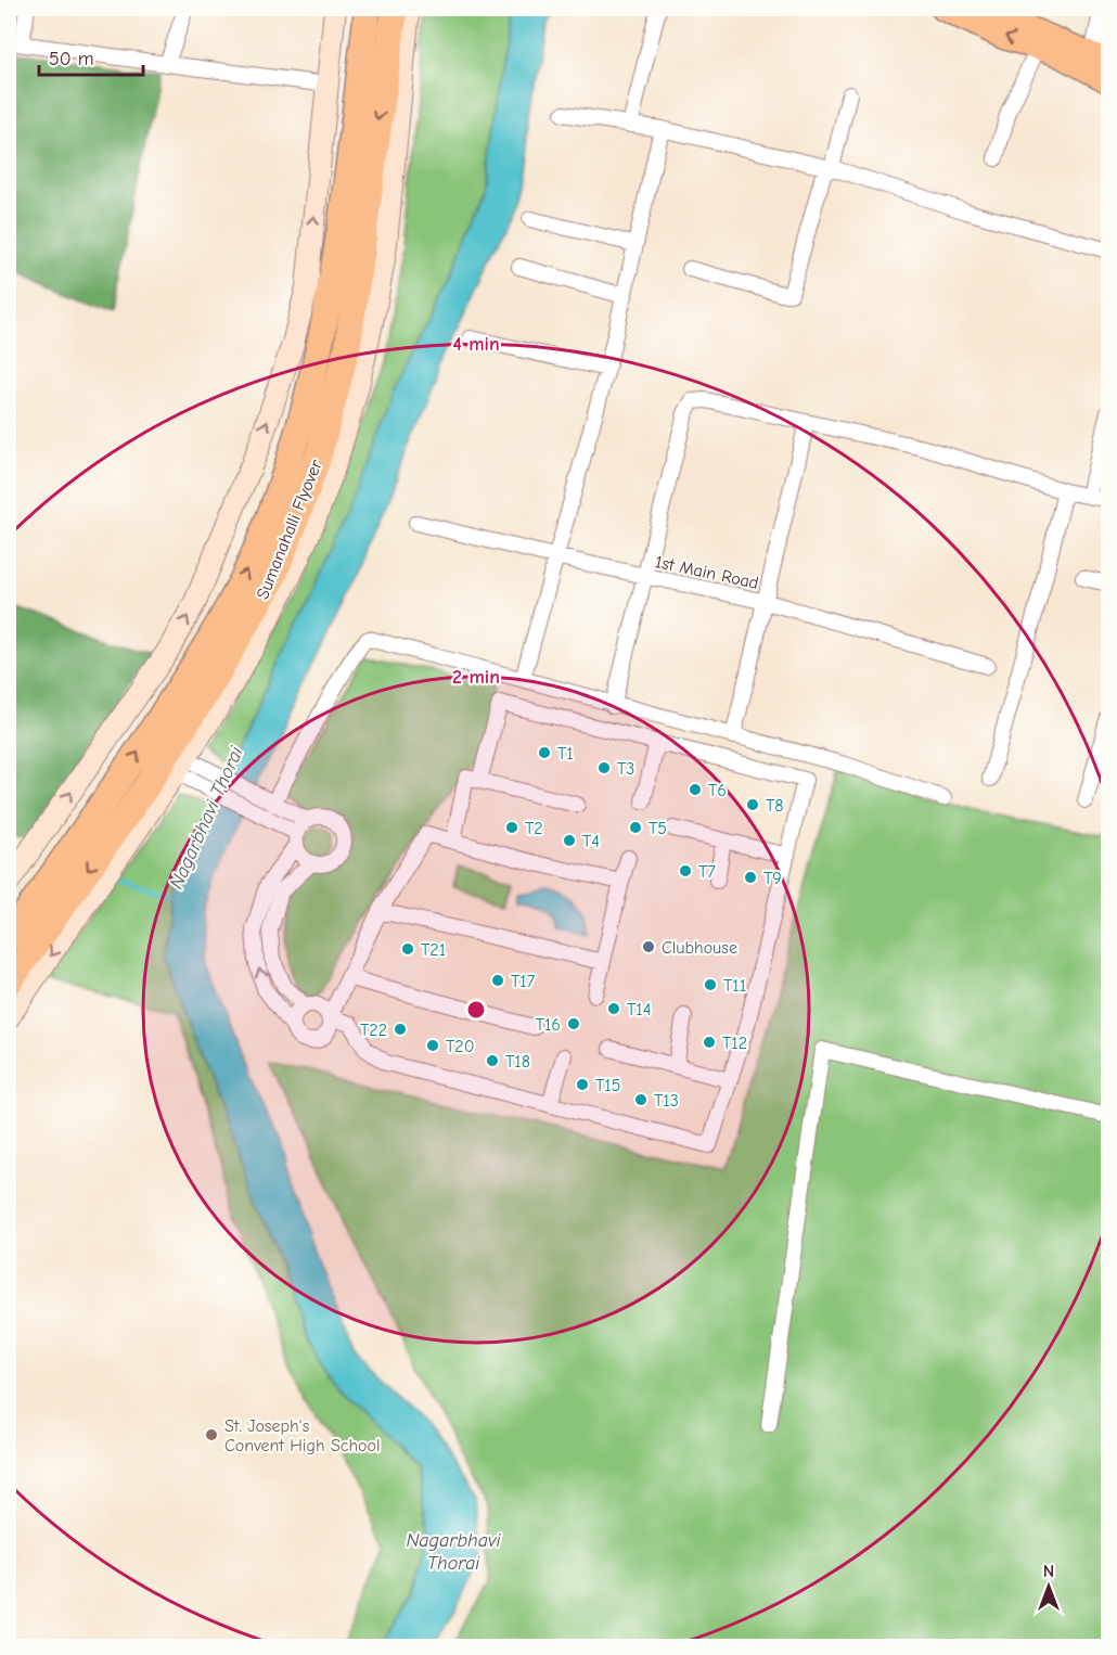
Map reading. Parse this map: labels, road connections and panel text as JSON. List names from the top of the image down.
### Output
{
  "streets": {
    "highway": ["Sumanahalli Flyover"],
    "street": ["1st Main Road"]
  },
  "water": ["Nagarbhavi Thorai"],
  "places": [
    "T1",
    "T3",
    "T6",
    "T8",
    "T2",
    "T5",
    "T4",
    "T7",
    "T9",
    "Clubhouse",
    "T21",
    "T17",
    "T11",
    "T14",
    "T16",
    "T22",
    "T12",
    "T20",
    "T18",
    "T15",
    "T13",
    "St. Joseph's Convent High School"
  ],
  "scale_bar": "50 m",
  "north": "top",
  "rings": ["4 min", "2 min"]
}
